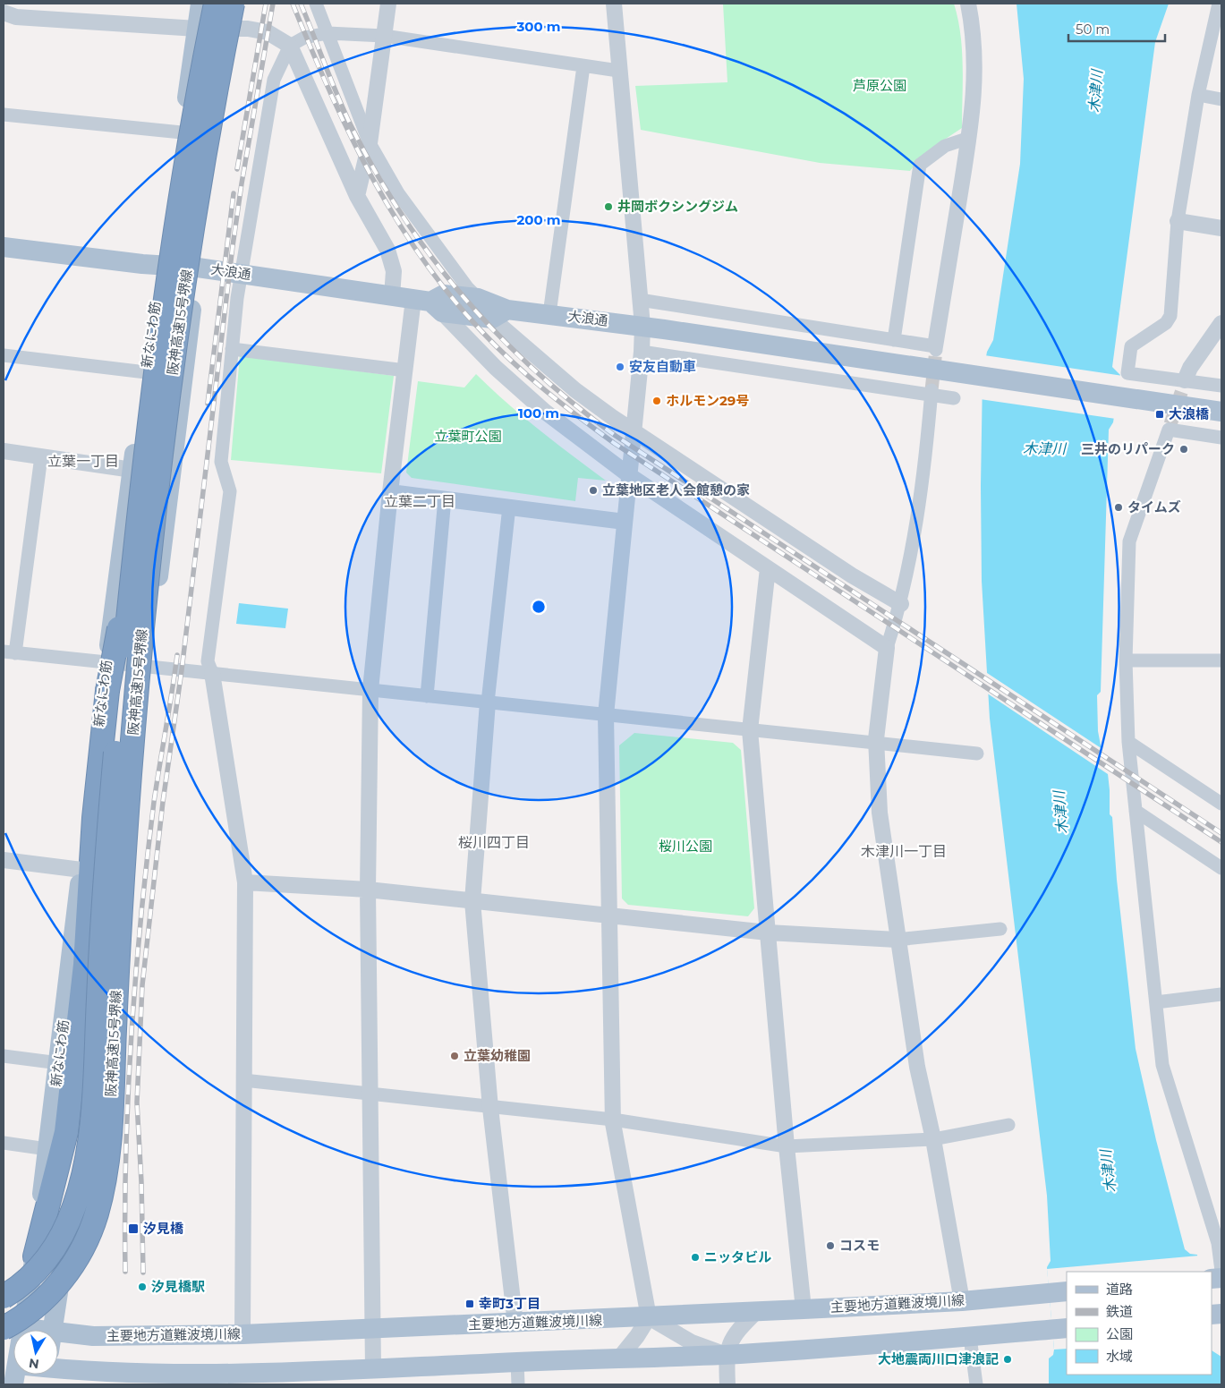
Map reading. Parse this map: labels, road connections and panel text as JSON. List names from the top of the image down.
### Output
{
  "streets": {
    "highway": ["阪神高速15号堺線"],
    "main road": ["大浪通", "新なにわ筋", "主要地方道難波境川線"]
  },
  "crossings": [
    ["大浪通", "新なにわ筋"],
    ["阪神高速15号堺線", "新なにわ筋"]
  ],
  "districts": [
    "立葉一丁目",
    "立葉二丁目",
    "桜川四丁目",
    "木津川一丁目"
  ],
  "water": ["木津川"],
  "parks": ["芦原公園", "立葉町公園", "桜川公園"],
  "places": {
    "other": [
      "井岡ボクシングジム",
      "安友自動車",
      "ホルモン29号",
      "三井のリパーク",
      "立葉地区老人会館憩の家",
      "タイムズ",
      "立葉幼稚園",
      "コスモ",
      "ニッタビル",
      "汐見橋駅",
      "大地震両川口津浪記"
    ],
    "transit": ["大浪橋", "汐見橋", "幸町3丁目"]
  },
  "legend": [
    "道路",
    "鉄道",
    "公園",
    "水域"
  ],
  "scale_bar": "50 m",
  "north": "bottom",
  "rings": ["300 m", "200 m", "100 m"]
}
